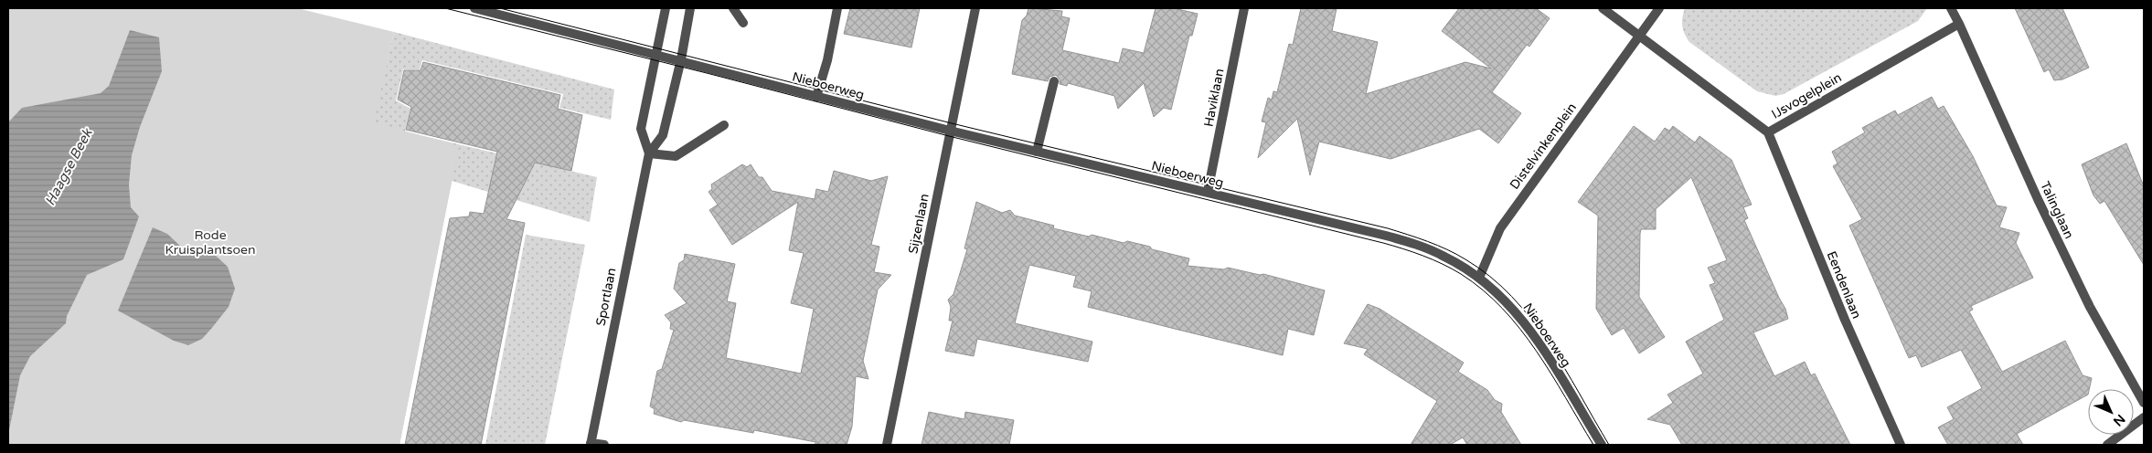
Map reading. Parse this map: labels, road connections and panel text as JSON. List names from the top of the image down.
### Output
{
  "streets": {
    "street": [
      "Nieboerweg",
      "IJsvogelplein",
      "Haviklaan",
      "Distelvinkenplein",
      "Talinglaan",
      "Sijzenlaan",
      "Eendenlaan",
      "Sportlaan"
    ]
  },
  "crossings": [
    ["Nieboerweg", "Haviklaan"],
    ["Nieboerweg", "Distelvinkenplein"],
    ["Nieboerweg", "Sijzenlaan"],
    ["Nieboerweg", "Sportlaan"],
    ["IJsvogelplein", "Distelvinkenplein"],
    ["IJsvogelplein", "Talinglaan"],
    ["IJsvogelplein", "Eendenlaan"]
  ],
  "water": ["Haagse Beek"],
  "parks": ["Rode Kruisplantsoen"],
  "north": "bottom right"
}
